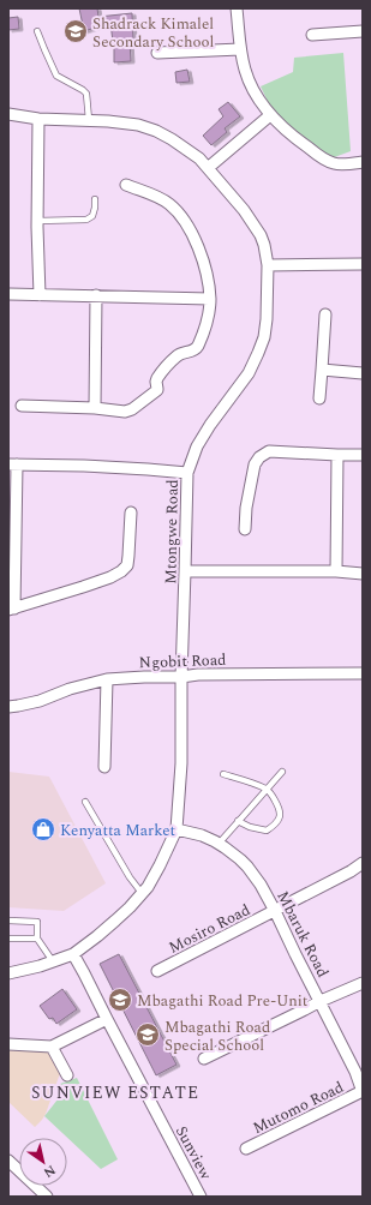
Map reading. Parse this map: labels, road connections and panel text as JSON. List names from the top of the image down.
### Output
{
  "streets": {
    "street": [
      "Mtongwe Road",
      "Ngobit Road",
      "Mosiro Road",
      "Mbaruk Road",
      "Mutomo Road",
      "Sunview"
    ]
  },
  "crossings": [
    ["Mtongwe Road", "Ngobit Road"],
    ["Mtongwe Road", "Mbaruk Road"],
    ["Mtongwe Road", "Sunview"],
    ["Mosiro Road", "Mbaruk Road"],
    ["Mbaruk Road", "Mutomo Road"]
  ],
  "districts": ["SUNVIEW ESTATE"],
  "places": {
    "school or university": ["Shadrack Kimalel Secondary School", "Mbagathi Road Pre-Unit", "Mbagathi Road Special School"],
    "shop": ["Kenyatta Market"]
  },
  "north": "bottom right"
}
